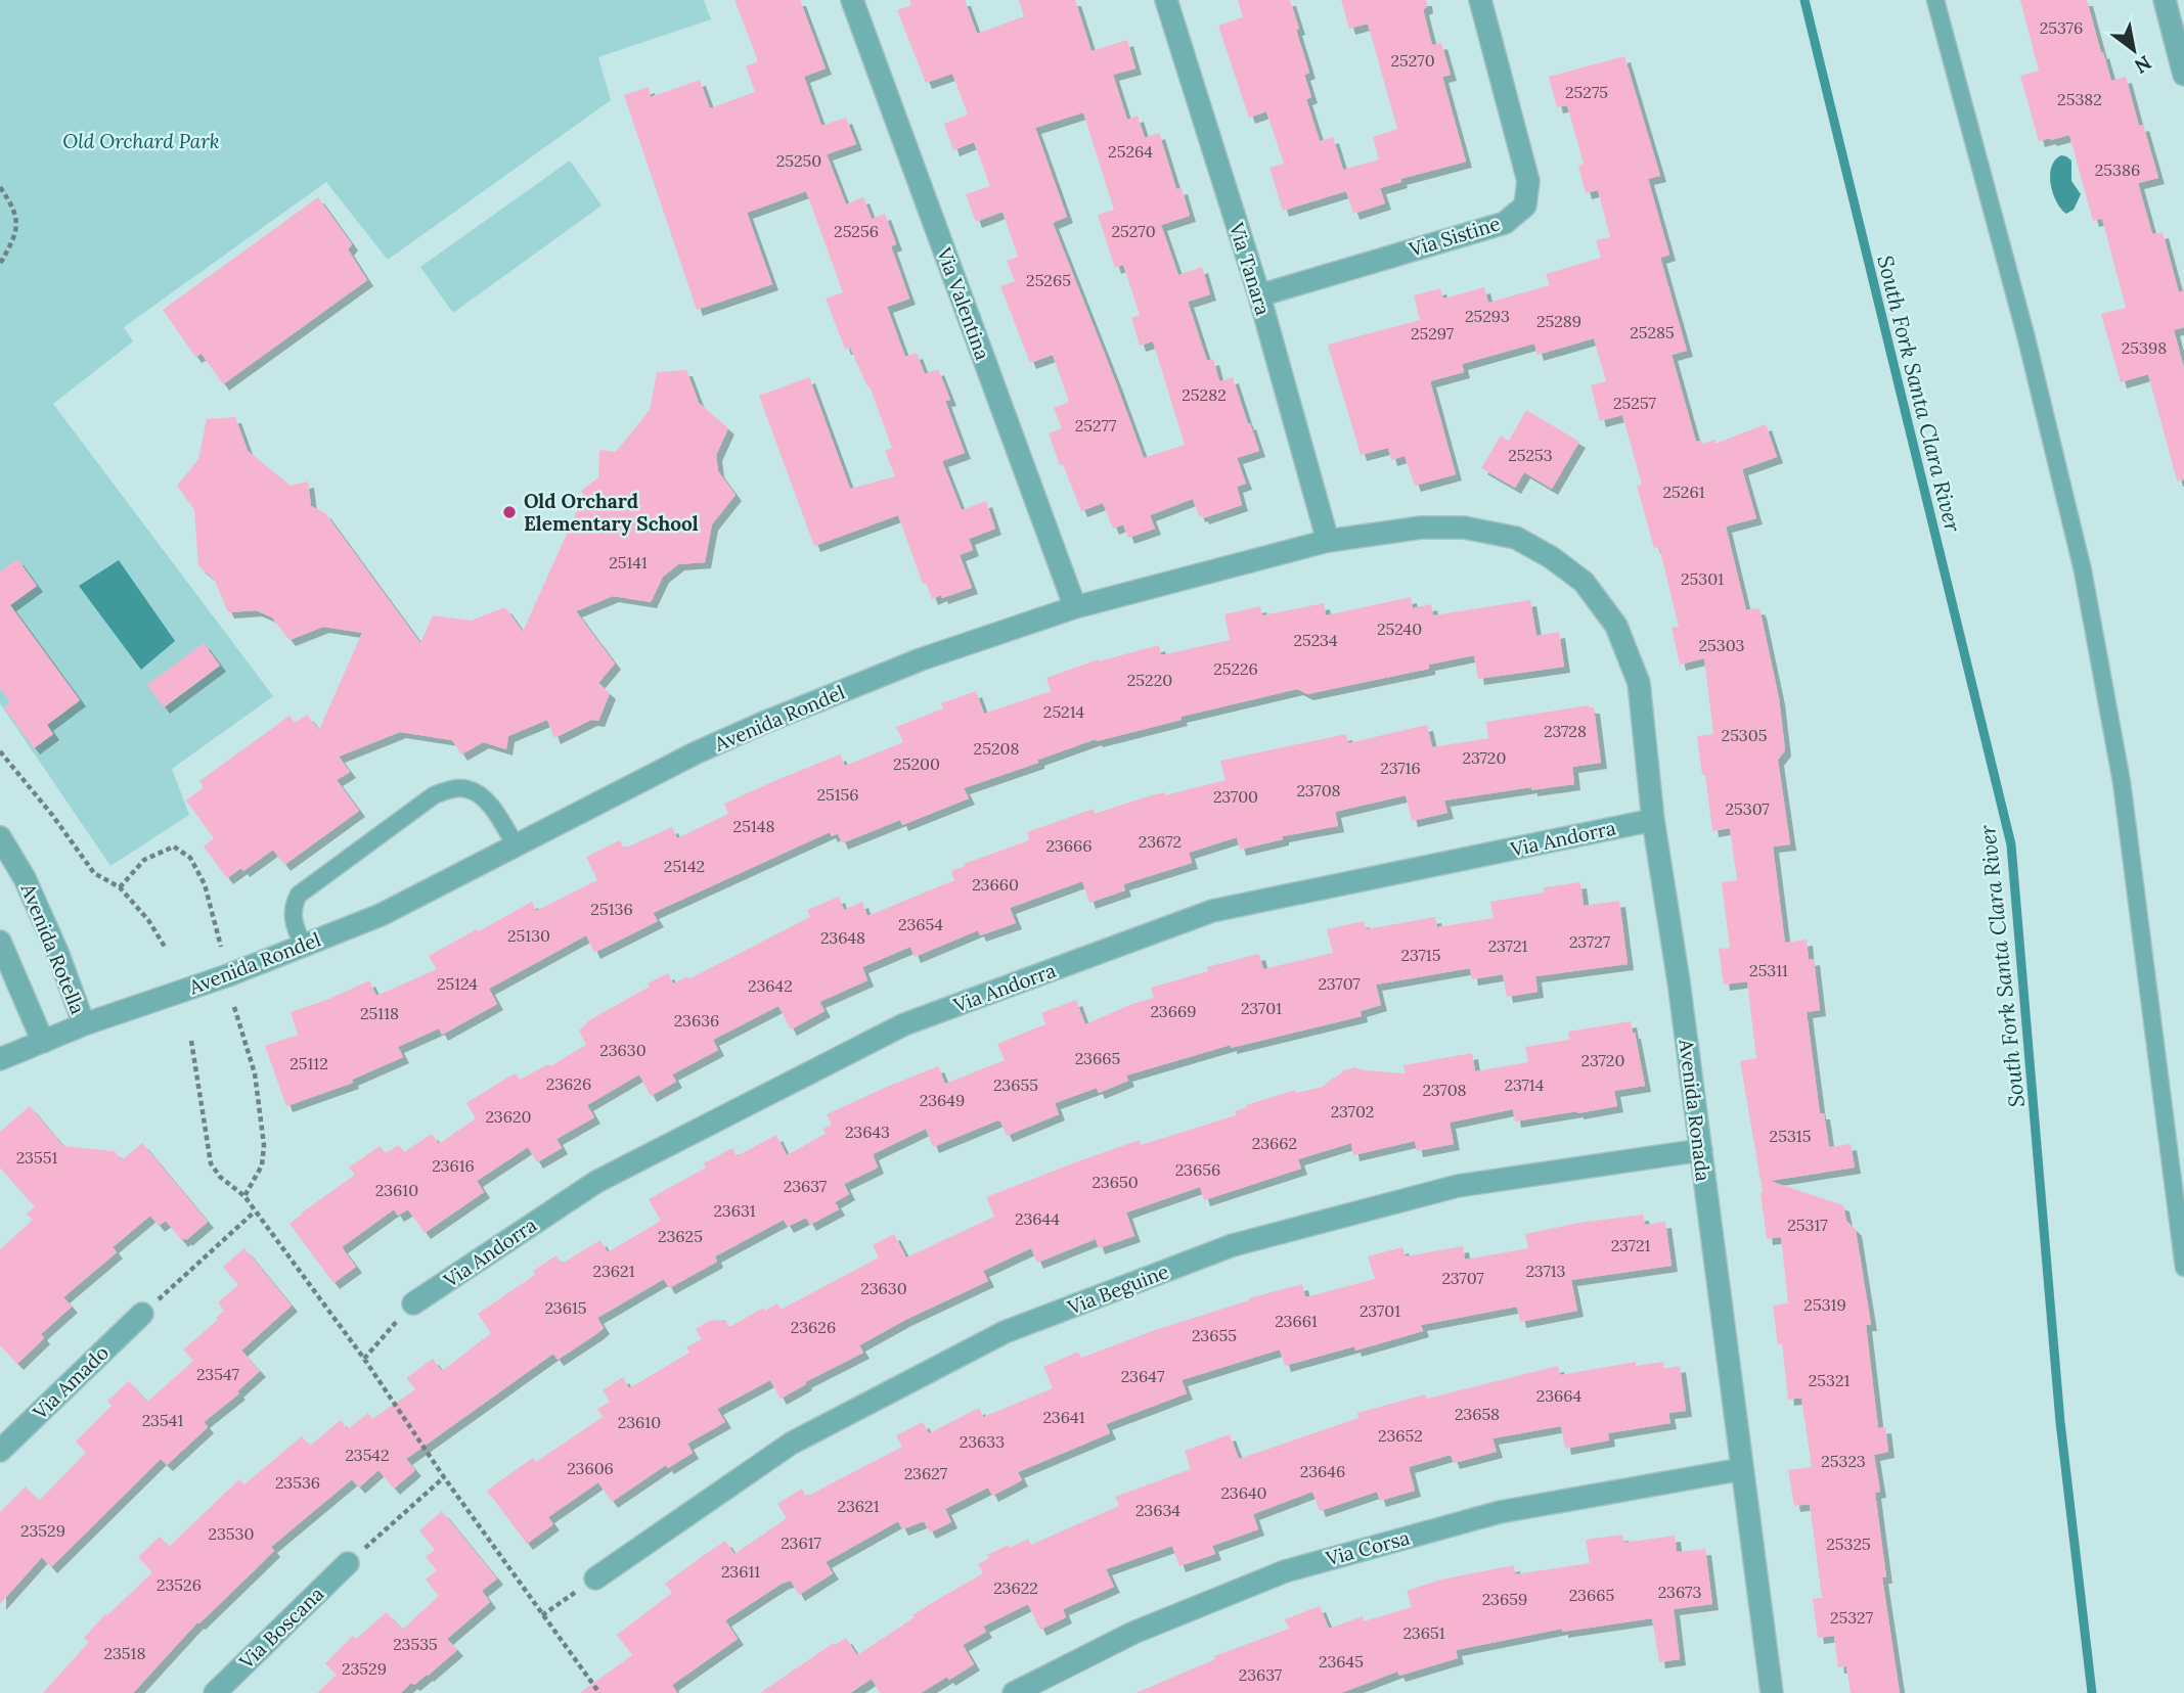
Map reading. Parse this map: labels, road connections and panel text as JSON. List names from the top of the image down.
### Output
{
  "streets": {
    "street": [
      "Via Sistine",
      "Via Tanara",
      "Via Valentina",
      "Avenida Rondel",
      "Via Andorra",
      "Avenida Rotella",
      "Avenida Ronada",
      "Via Beguine",
      "Via Amado",
      "Via Corsa",
      "Via Boscana"
    ]
  },
  "crossings": [
    ["Via Sistine", "Via Tanara"],
    ["Via Tanara", "Avenida Rondel"],
    ["Via Valentina", "Avenida Rondel"],
    ["Avenida Rondel", "Avenida Rotella"],
    ["Avenida Rondel", "Avenida Ronada"],
    ["Via Andorra", "Avenida Ronada"],
    ["Avenida Ronada", "Via Beguine"],
    ["Avenida Ronada", "Via Corsa"]
  ],
  "water": ["South Fork Santa Clara River"],
  "parks": ["Old Orchard Park"],
  "places": ["Old Orchard Elementary School"],
  "house_numbers": [
    "25376",
    "25270",
    "25275",
    "25382",
    "25264",
    "25250",
    "25386",
    "25256",
    "25270",
    "25265",
    "25293",
    "25289",
    "25285",
    "25297",
    "25398",
    "25282",
    "25257",
    "25277",
    "25253",
    "25261",
    "25141",
    "25301",
    "25240",
    "25234",
    "25303",
    "25226",
    "25220",
    "25214",
    "23728",
    "25305",
    "25208",
    "23720",
    "25200",
    "23716",
    "23708",
    "25156",
    "23700",
    "25307",
    "25148",
    "23672",
    "23666",
    "25142",
    "23660",
    "25136",
    "23654",
    "25130",
    "23648",
    "23727",
    "23721",
    "23715",
    "25311",
    "25124",
    "23707",
    "23642",
    "23701",
    "23669",
    "25118",
    "23636",
    "23630",
    "23665",
    "23720",
    "25112",
    "23626",
    "23655",
    "23714",
    "23708",
    "23649",
    "23702",
    "23620",
    "23643",
    "25315",
    "23662",
    "23551",
    "23616",
    "23656",
    "23650",
    "23637",
    "23610",
    "23631",
    "23644",
    "25317",
    "23625",
    "23721",
    "23621",
    "23713",
    "23707",
    "23630",
    "25319",
    "23615",
    "23701",
    "23661",
    "23626",
    "23655",
    "23547",
    "23647",
    "25321",
    "23664",
    "23658",
    "23641",
    "23541",
    "23610",
    "23652",
    "23633",
    "23542",
    "25323",
    "23606",
    "23646",
    "23627",
    "23536",
    "23640",
    "23621",
    "23634",
    "23529",
    "23530",
    "23617",
    "25325",
    "23611",
    "23526",
    "23622",
    "23673",
    "23665",
    "23659",
    "25327",
    "23651",
    "23535",
    "23518",
    "23645",
    "23529",
    "23637"
  ],
  "north": "bottom right"
}
